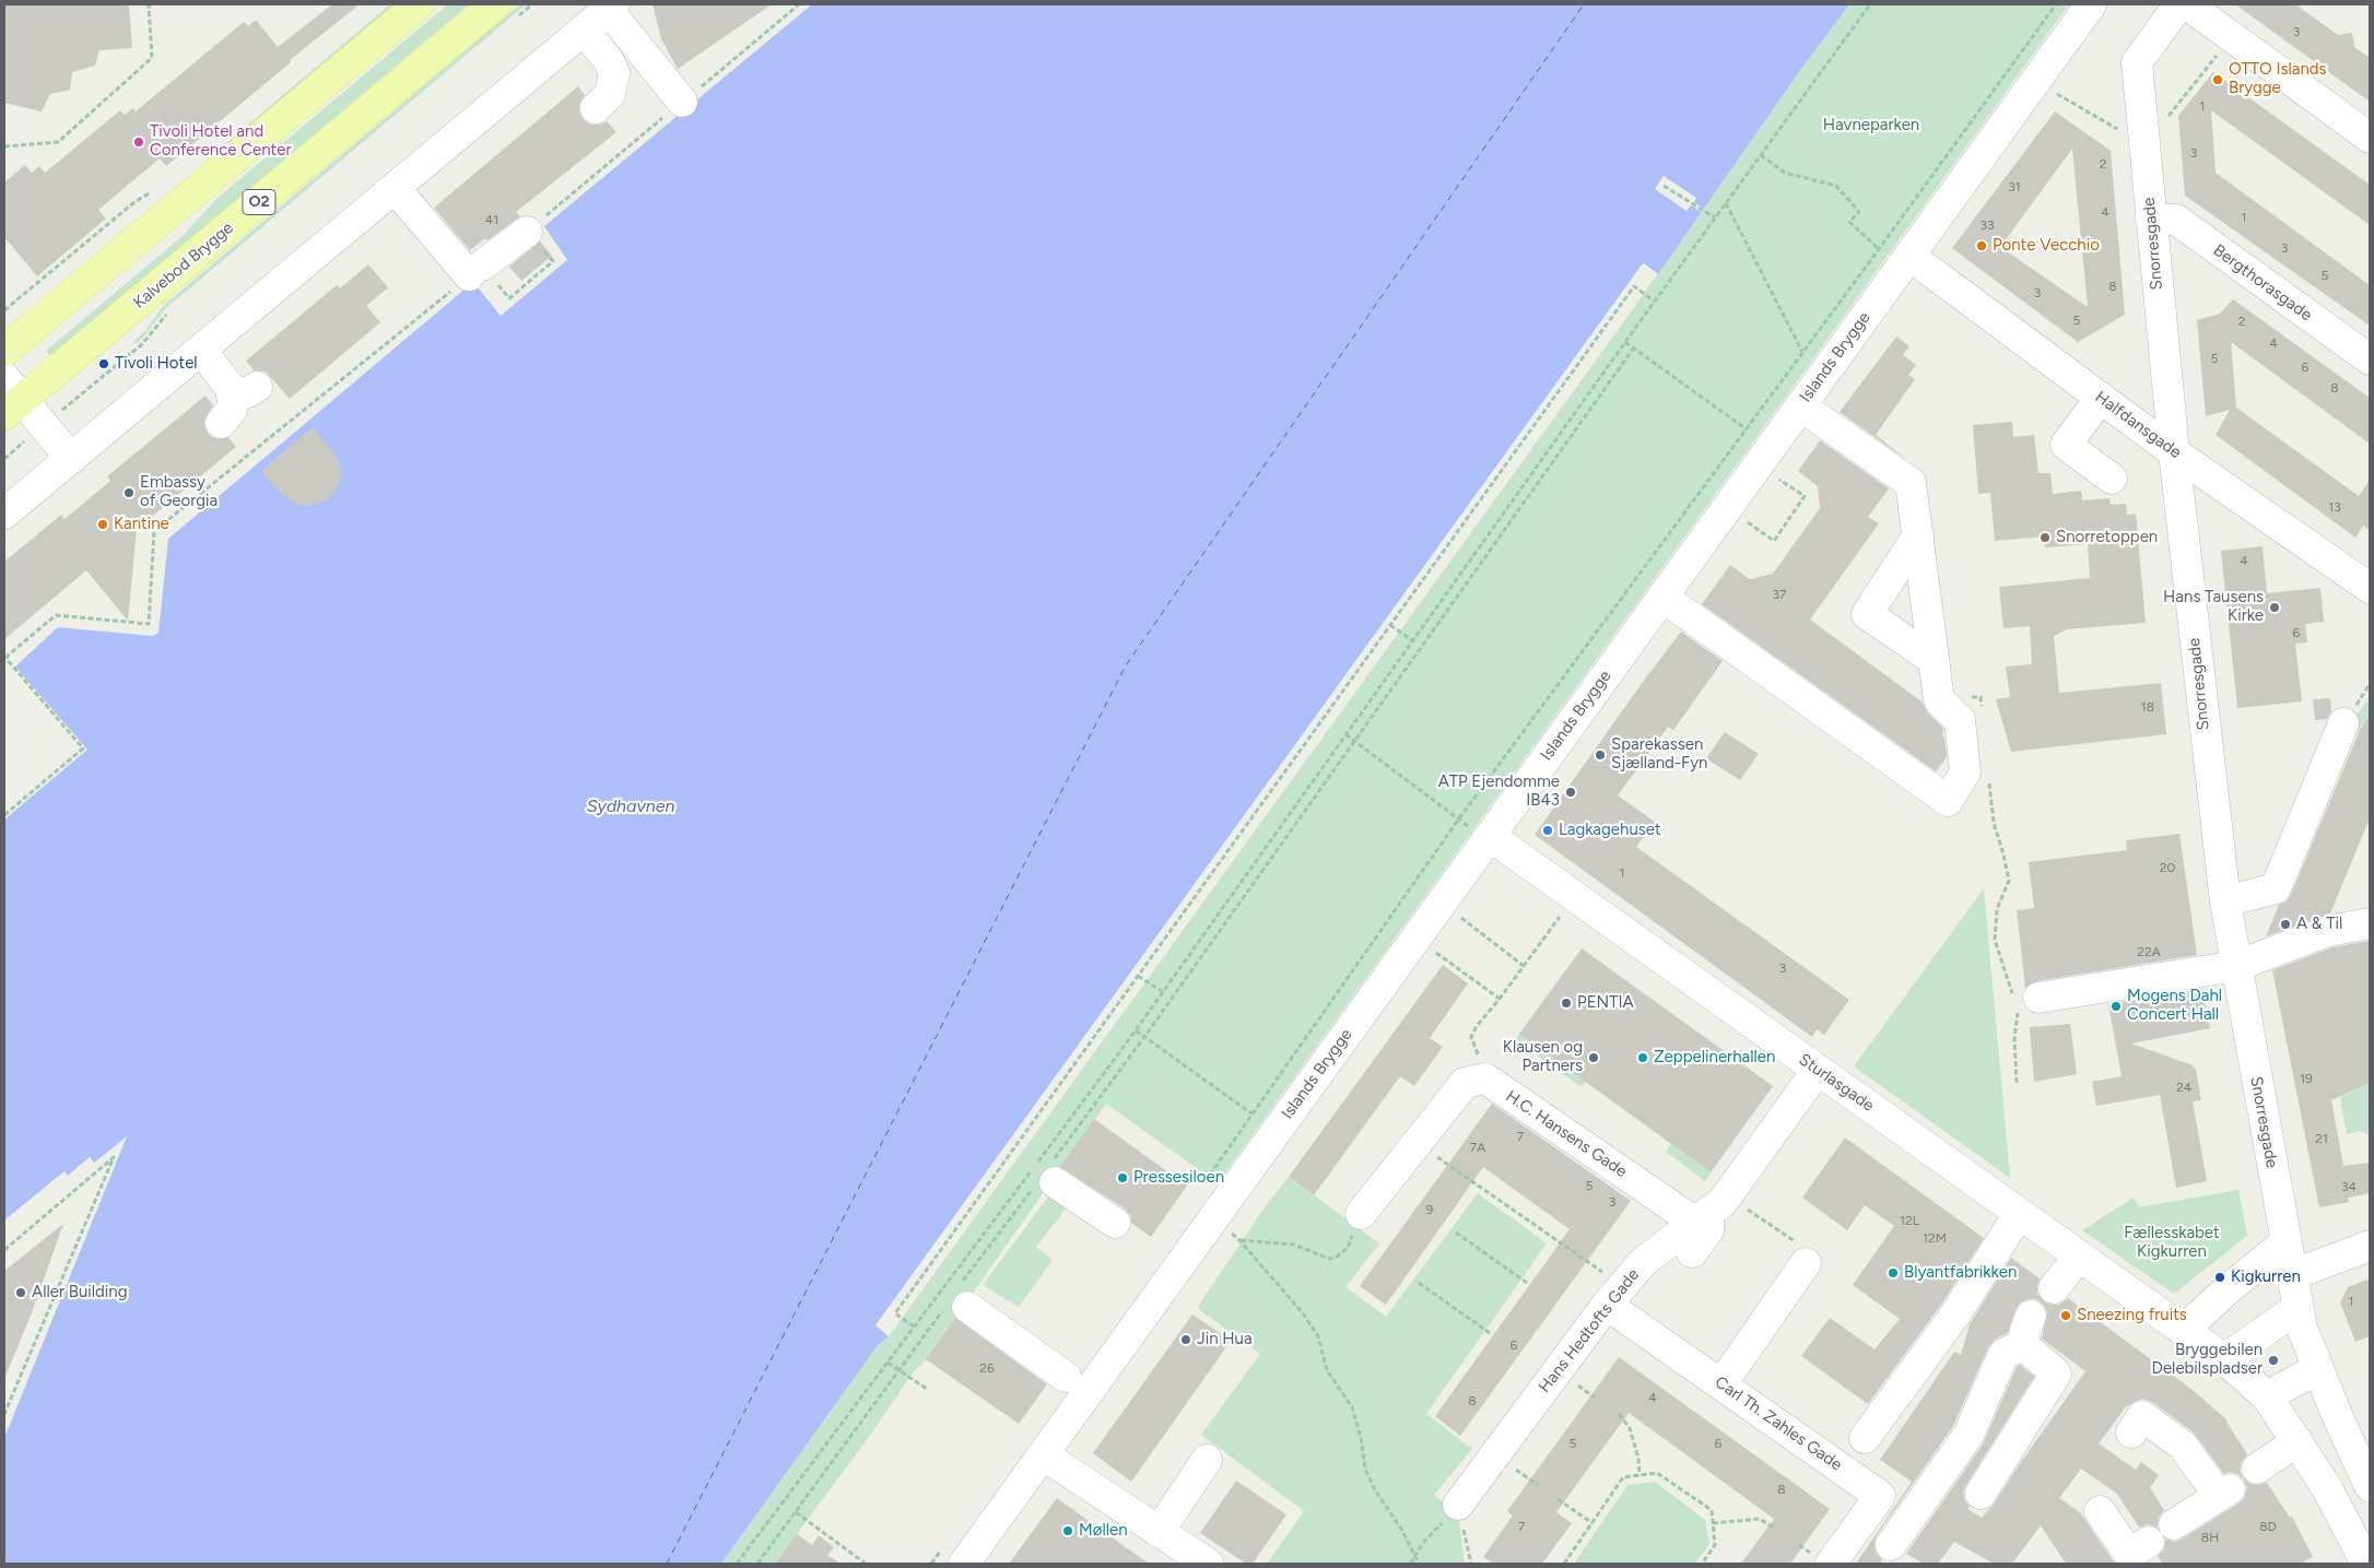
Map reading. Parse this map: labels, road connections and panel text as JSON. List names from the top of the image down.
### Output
{
  "streets": {
    "main road": ["O2", "Kalvebod Brygge"],
    "street": [
      "Snorresgade",
      "Bergthorasgade",
      "Islands Brygge",
      "Halfdansgade",
      "Sturlasgade",
      "H.C. Hansens Gade",
      "Hans Hedtofts Gade",
      "Carl Th. Zahles Gade"
    ]
  },
  "crossings": [
    ["Snorresgade", "Bergthorasgade"],
    ["Snorresgade", "Halfdansgade"],
    ["Islands Brygge", "Halfdansgade"],
    ["Islands Brygge", "Sturlasgade"],
    ["Sturlasgade", "Hans Hedtofts Gade"],
    ["H.C. Hansens Gade", "Hans Hedtofts Gade"],
    ["Hans Hedtofts Gade", "Carl Th. Zahles Gade"]
  ],
  "water": ["Sydhavnen"],
  "parks": ["Havneparken", "Fællesskabet Kigkurren"],
  "places": [
    "OTTO Islands Brygge",
    "Tivoli Hotel and Conference Center",
    "Ponte Vecchio",
    "Tivoli Hotel",
    "Embassy of Georgia",
    "Kantine",
    "Snorretoppen",
    "Hans Tausens Kirke",
    "Sparekassen Sjælland-Fyn",
    "ATP Ejendomme IB43",
    "Lagkagehuset",
    "A & Til",
    "PENTIA",
    "Mogens Dahl Concert Hall",
    "Klausen og Partners",
    "Zeppelinerhallen",
    "Pressesiloen",
    "Blyantfabrikken",
    "Kigkurren",
    "Aller Building",
    "Sneezing fruits",
    "Jin Hua",
    "Bryggebilen Delebilspladser",
    "Møllen"
  ],
  "house_numbers": [
    "3",
    "1",
    "3",
    "2",
    "31",
    "4",
    "1",
    "41",
    "33",
    "3",
    "5",
    "8",
    "3",
    "5",
    "2",
    "4",
    "5",
    "6",
    "8",
    "13",
    "4",
    "37",
    "6",
    "18",
    "20",
    "1",
    "22A",
    "3",
    "19",
    "24",
    "7",
    "21",
    "7A",
    "5",
    "34",
    "3",
    "9",
    "12L",
    "12M",
    "1",
    "6",
    "26",
    "4",
    "8",
    "5",
    "6",
    "8",
    "7",
    "8D",
    "8H"
  ]
}
